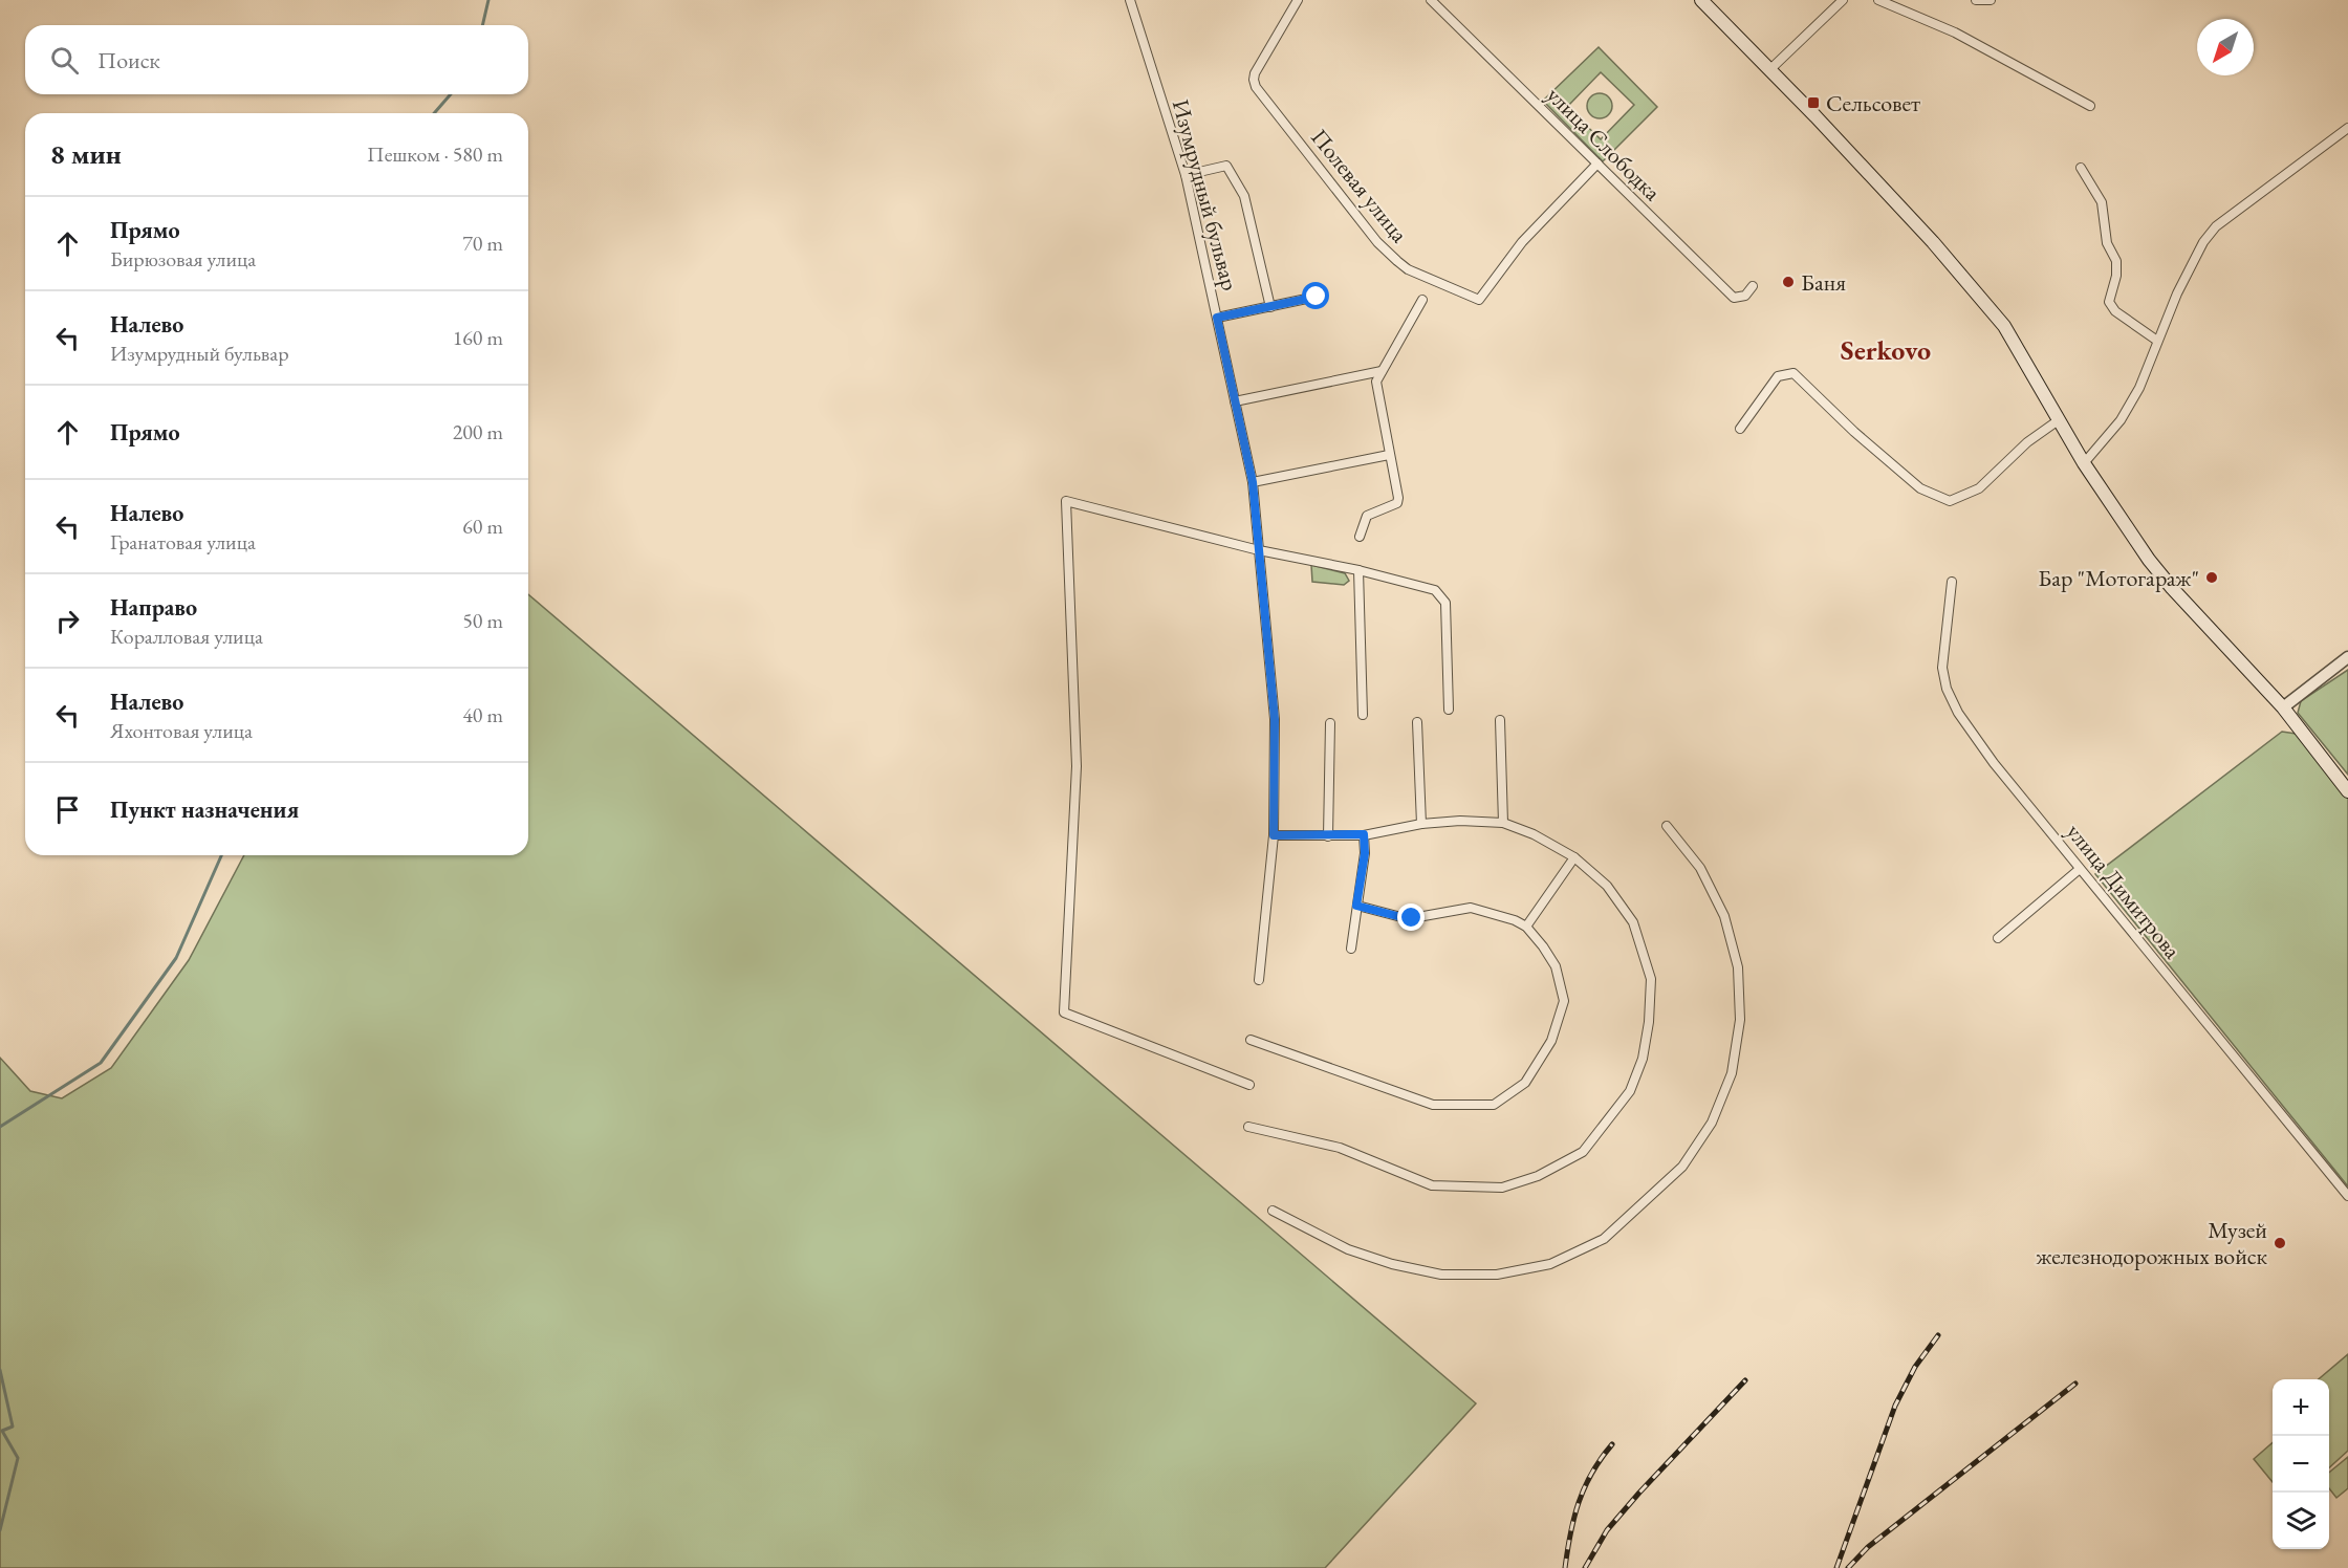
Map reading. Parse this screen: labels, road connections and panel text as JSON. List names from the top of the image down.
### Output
{
  "streets": {
    "street": [
      "улица Слободка",
      "Полевая улица",
      "Изумрудный бульвар",
      "улица Димитрова"
    ]
  },
  "crossings": [
    ["улица Слободка", "Полевая улица"]
  ],
  "districts": ["Serkovo"],
  "places": {
    "transit": ["Сельсовет"],
    "other": ["Баня", "Бар \"Мотогараж\"", "Музей железнодорожных войск"]
  },
  "north": "bottom left",
  "page": {
    "search": "Поиск",
    "heading": ["8 мин", "Пешком · 580 m"],
    "list": [
      ["Прямо", "Бирюзовая улица", "70 m"],
      ["Налево", "Изумрудный бульвар", "160 m"],
      ["Прямо", "200 m"],
      ["Налево", "Гранатовая улица", "60 m"],
      ["Направо", "Коралловая улица", "50 m"],
      ["Налево", "Яхонтовая улица", "40 m"],
      "Пункт назначения"
    ],
    "map_buttons": ["+", "−"]
  }
}
